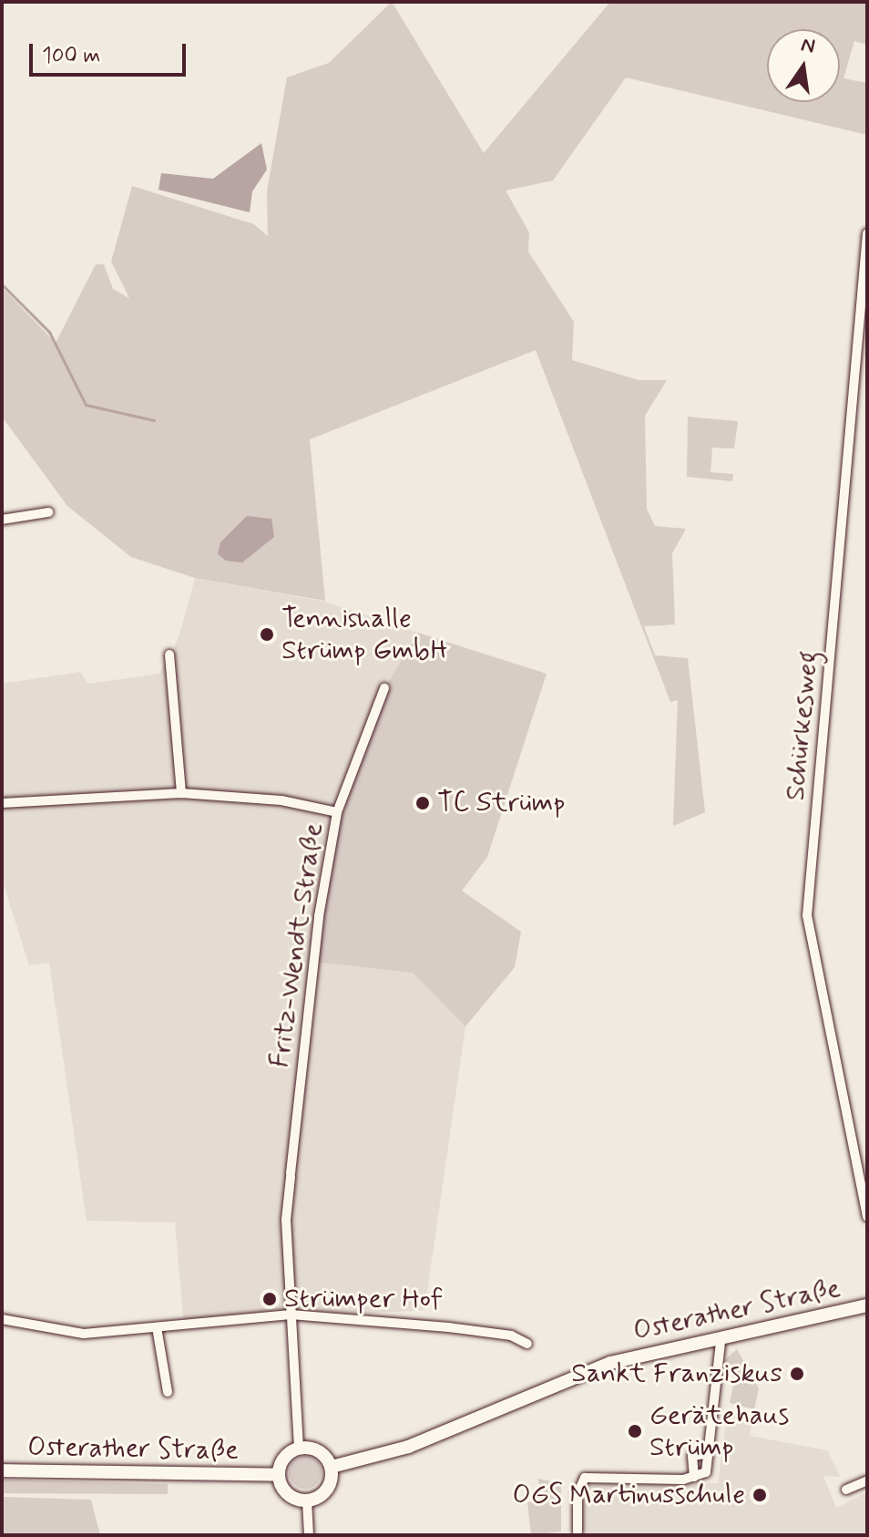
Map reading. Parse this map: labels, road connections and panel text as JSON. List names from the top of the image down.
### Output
{
  "streets": {
    "main road": ["Osterather Straße"],
    "street": ["Schürkesweg", "Fritz-Wendt-Straße"]
  },
  "crossings": [
    ["Fritz-Wendt-Straße", "Osterather Straße"]
  ],
  "places": [
    "Tennishalle Strümp GmbH",
    "TC Strümp",
    "Strümper Hof",
    "Sankt Franziskus",
    "Gerätehaus Strümp",
    "OGS Martinusschule"
  ],
  "scale_bar": "100 m",
  "north": "top"
}
